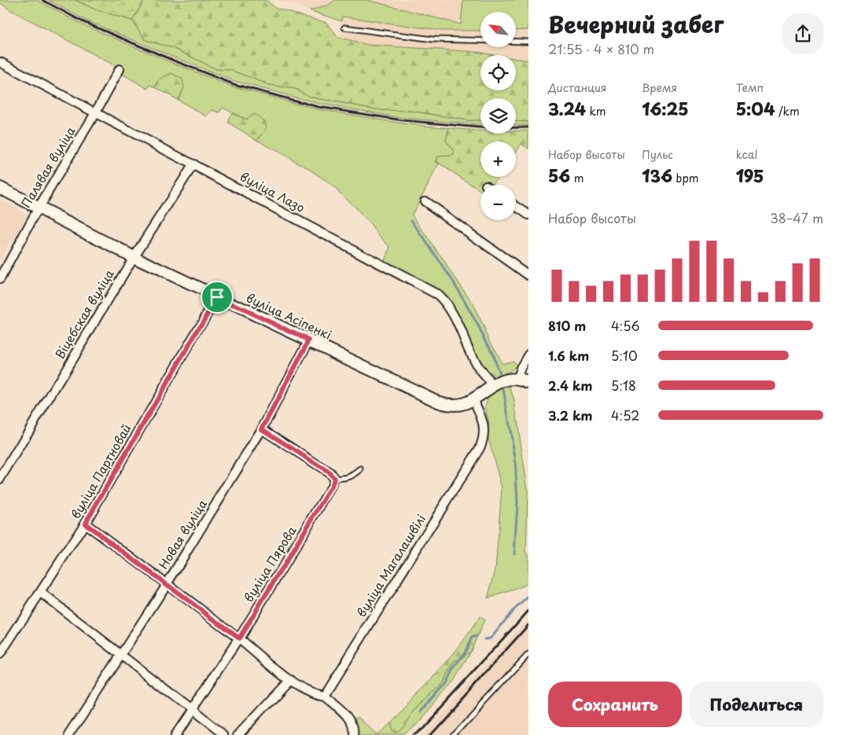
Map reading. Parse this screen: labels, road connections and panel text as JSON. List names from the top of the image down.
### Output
{
  "streets": {
    "street": [
      "Палявая вуліца",
      "вуліца Лазо",
      "Віцебская вуліца",
      "вуліца Асіпенкі",
      "вуліца Партновай",
      "Новая вуліца",
      "вуліца Пярова",
      "вуліца Магалашвілі"
    ]
  },
  "crossings": [
    ["Палявая вуліца", "вуліца Лазо"],
    ["Палявая вуліца", "вуліца Асіпенкі"],
    ["вуліца Лазо", "Віцебская вуліца"],
    ["вуліца Лазо", "вуліца Асіпенкі"],
    ["Віцебская вуліца", "вуліца Асіпенкі"],
    ["вуліца Асіпенкі", "вуліца Партновай"],
    ["вуліца Асіпенкі", "Новая вуліца"],
    ["вуліца Асіпенкі", "вуліца Магалашвілі"]
  ],
  "north": "top left",
  "page": {
    "heading": ["Вечерний забег", "21:55 · 4 × 810 m"],
    "map_buttons": ["+", "−"],
    "stats": [
      ["Дистанция", "3.24 km"],
      ["Время", "16:25"],
      ["Темп", "5:04 /km"],
      ["Набор высоты", "56 m"],
      ["Пульс", "136 bpm"],
      ["kcal", "195"]
    ],
    "chart": ["Набор высоты", "38–47 m"],
    "list": [
      {
        "name": "810 m",
        "note": "4:56"
      },
      {
        "name": "1.6 km",
        "note": "5:10"
      },
      {
        "name": "2.4 km",
        "note": "5:18"
      },
      {
        "name": "3.2 km",
        "note": "4:52"
      }
    ],
    "buttons": ["Сохранить", "Поделиться"]
  }
}
